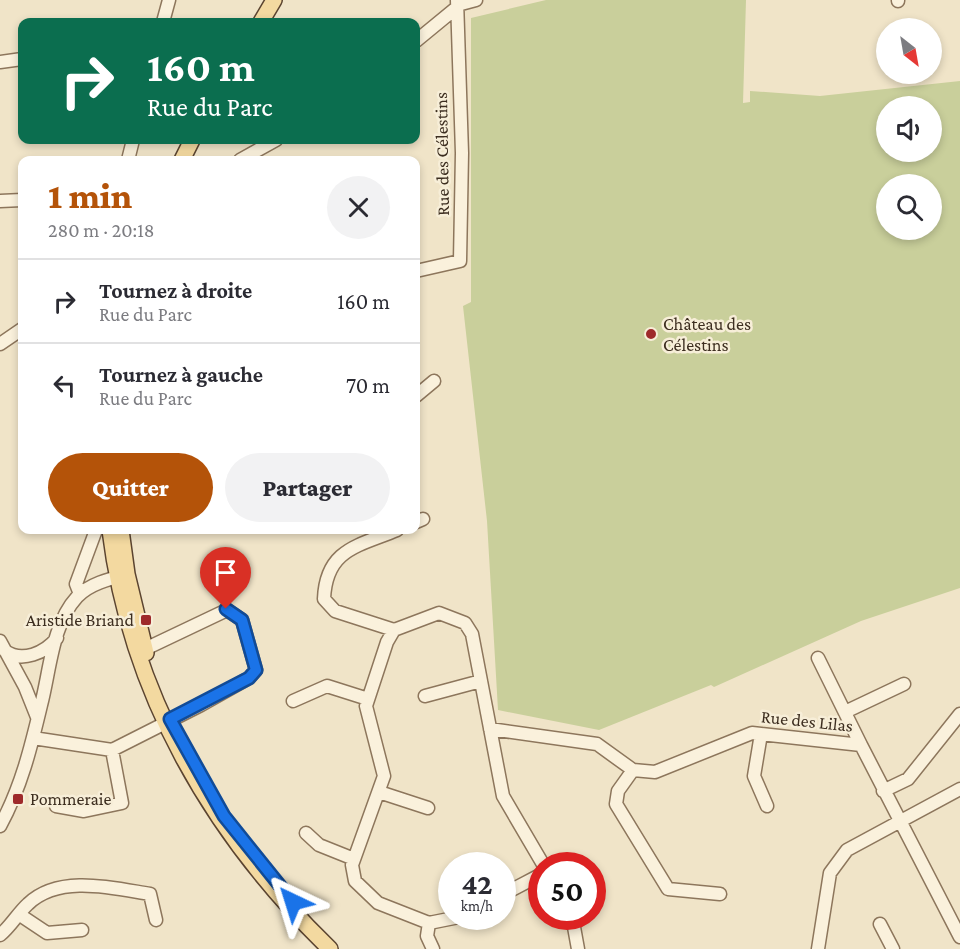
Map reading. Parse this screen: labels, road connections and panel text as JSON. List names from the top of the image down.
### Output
{
  "streets": {
    "street": ["Rue des Célestins", "Rue des Lilas"]
  },
  "places": {
    "other": ["Château des Célestins"],
    "transit": ["Aristide Briand", "Pommeraie"]
  },
  "north": "bottom right",
  "page": {
    "turn": ["160 m", "Rue du Parc"],
    "heading": ["1 min", "280 m · 20:18"],
    "list": [
      {
        "name": "Tournez à droite",
        "note": "Rue du Parc",
        "value": "160 m"
      },
      {
        "name": "Tournez à gauche",
        "note": "Rue du Parc",
        "value": "70 m"
      }
    ],
    "buttons": ["Quitter", "Partager"],
    "speed": "42 km/h",
    "limit": "50"
  }
}
